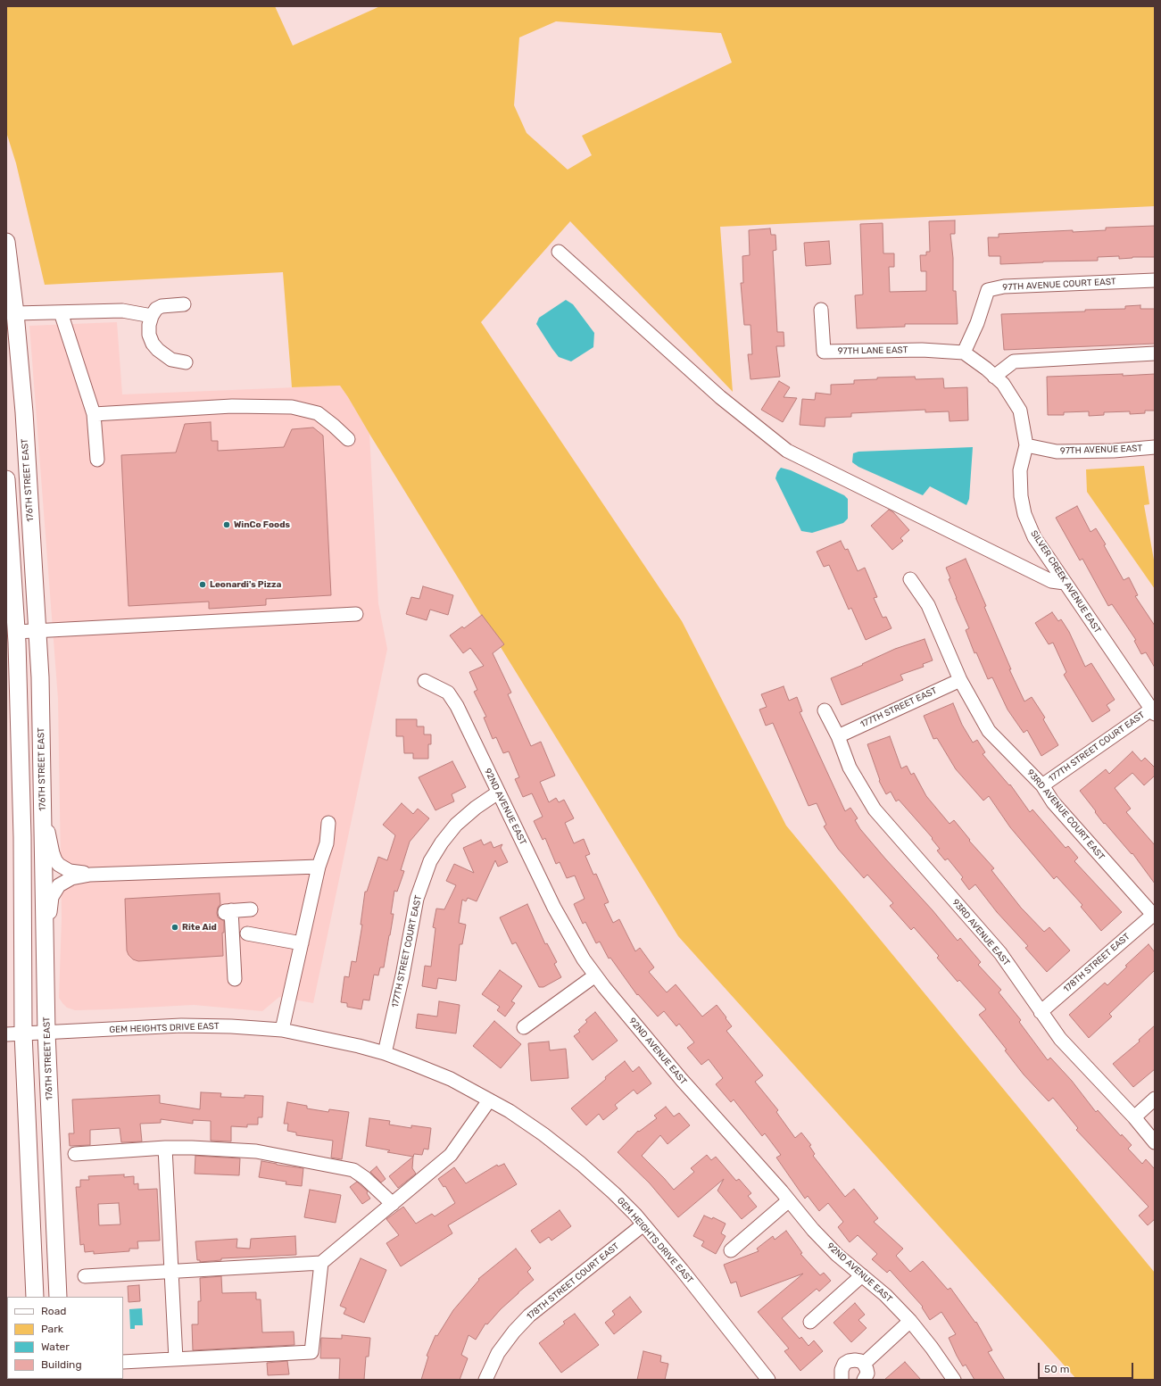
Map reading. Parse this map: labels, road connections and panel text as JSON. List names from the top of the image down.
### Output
{
  "streets": {
    "main road": ["176TH STREET EAST"],
    "street": [
      "97TH AVENUE COURT EAST",
      "97TH LANE EAST",
      "97TH AVENUE EAST",
      "SILVER CREEK AVENUE EAST",
      "177TH STREET EAST",
      "177TH STREET COURT EAST",
      "92ND AVENUE EAST",
      "93RD AVENUE COURT EAST",
      "93RD AVENUE EAST",
      "178TH STREET EAST",
      "GEM HEIGHTS DRIVE EAST",
      "178TH STREET COURT EAST"
    ]
  },
  "crossings": [
    ["97TH AVENUE COURT EAST", "97TH LANE EAST"],
    ["97TH AVENUE COURT EAST", "SILVER CREEK AVENUE EAST"],
    ["97TH LANE EAST", "SILVER CREEK AVENUE EAST"],
    ["97TH AVENUE EAST", "SILVER CREEK AVENUE EAST"],
    ["176TH STREET EAST", "GEM HEIGHTS DRIVE EAST"],
    ["SILVER CREEK AVENUE EAST", "177TH STREET COURT EAST"],
    ["177TH STREET EAST", "93RD AVENUE COURT EAST"],
    ["177TH STREET EAST", "93RD AVENUE EAST"],
    ["177TH STREET COURT EAST", "92ND AVENUE EAST"],
    ["177TH STREET COURT EAST", "93RD AVENUE COURT EAST"],
    ["177TH STREET COURT EAST", "GEM HEIGHTS DRIVE EAST"],
    ["93RD AVENUE COURT EAST", "178TH STREET EAST"],
    ["93RD AVENUE EAST", "178TH STREET EAST"],
    ["GEM HEIGHTS DRIVE EAST", "178TH STREET COURT EAST"]
  ],
  "places": ["WinCo Foods", "Leonardi's Pizza", "Rite Aid"],
  "legend": [
    "Road",
    "Park",
    "Water",
    "Building"
  ],
  "scale_bar": "50 m"
}
